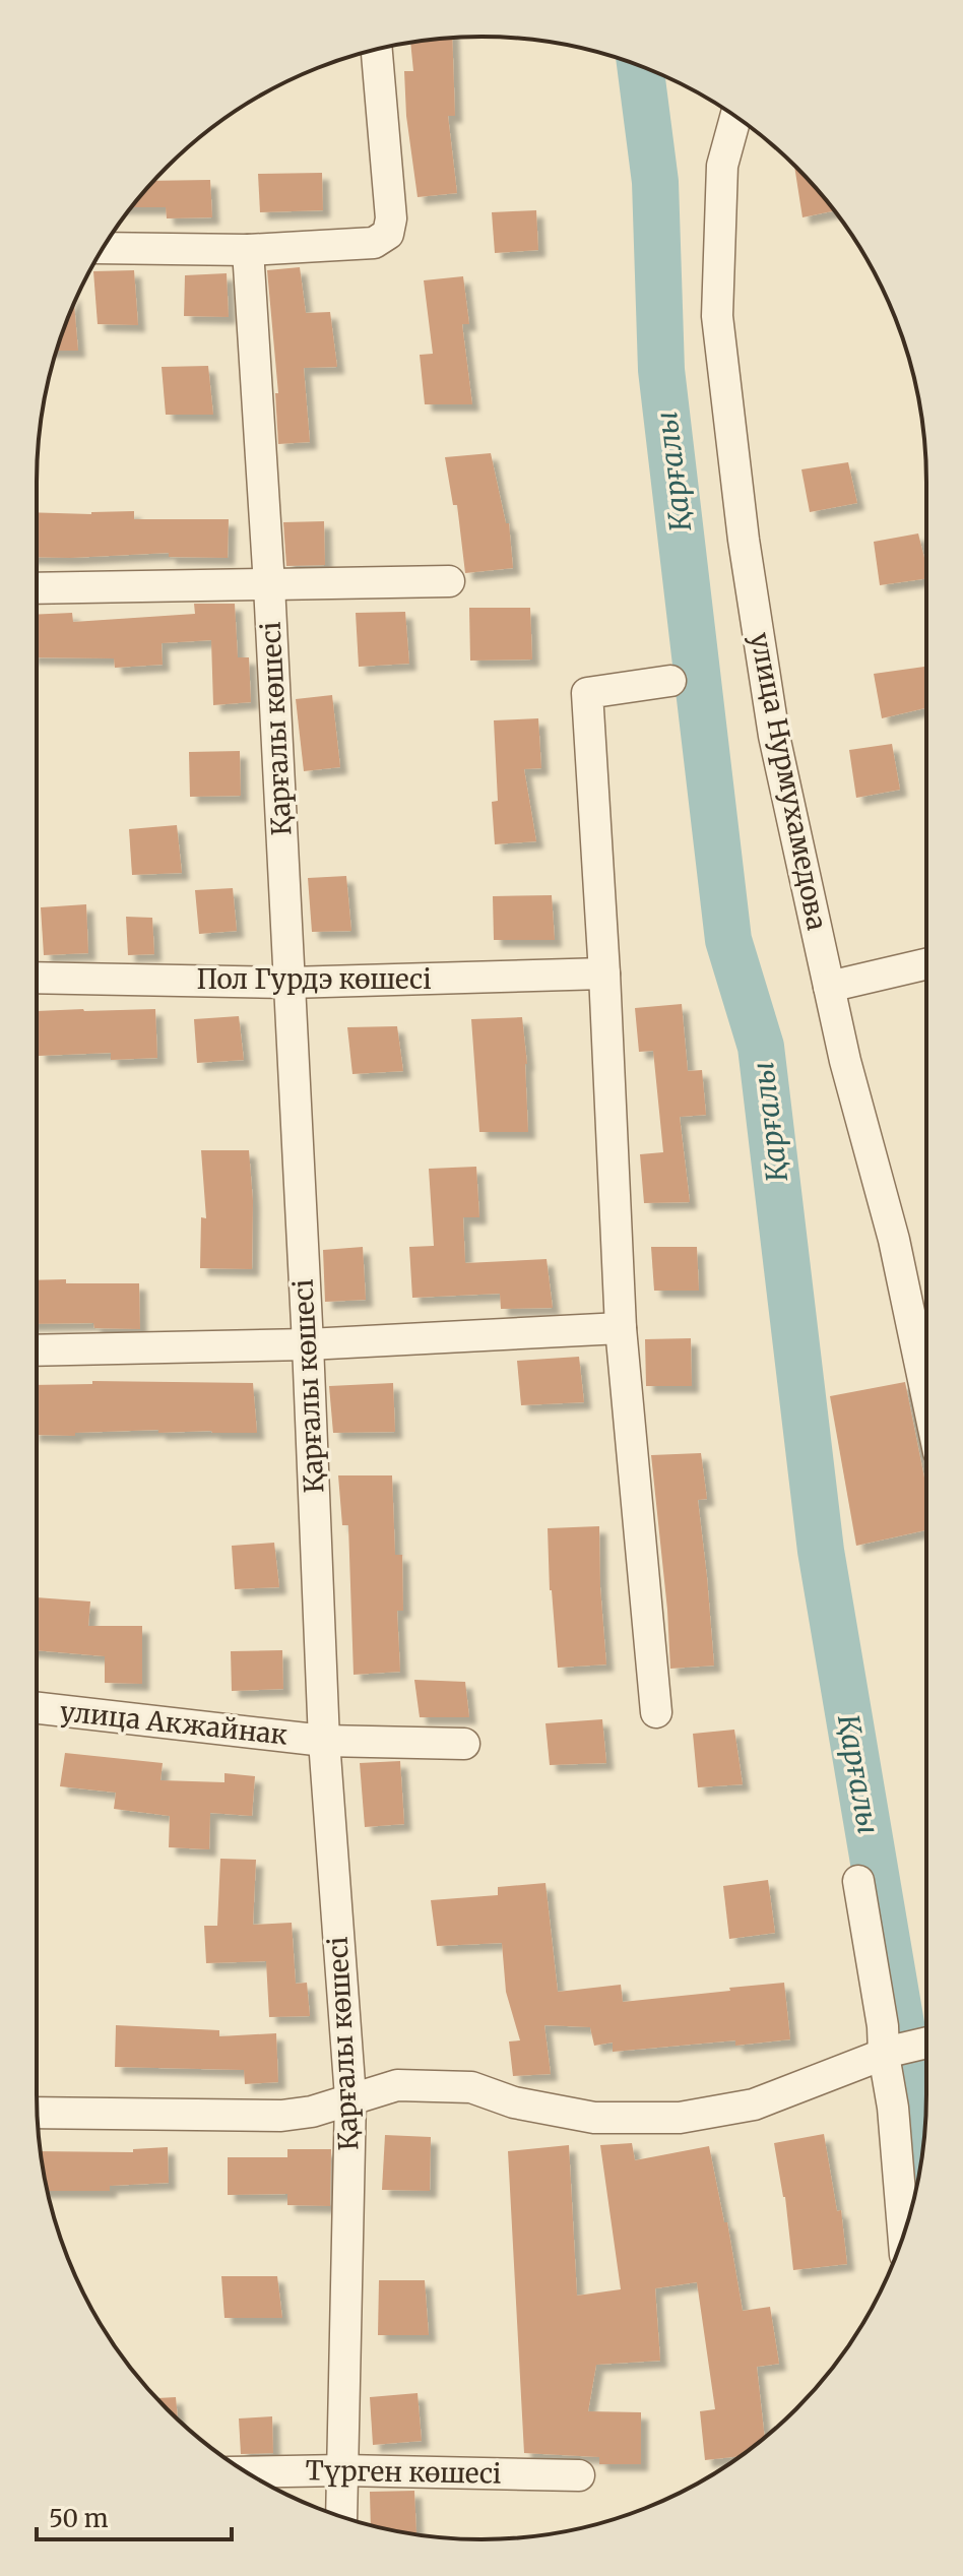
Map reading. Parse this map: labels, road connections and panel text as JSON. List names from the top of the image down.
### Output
{
  "streets": {
    "street": [
      "Қарғалы көшесі",
      "улица Нурмухамедова",
      "Пол Гурдэ көшесі",
      "улица Акжайнак",
      "Түрген көшесі"
    ]
  },
  "crossings": [
    ["Қарғалы көшесі", "Пол Гурдэ көшесі"],
    ["Қарғалы көшесі", "улица Акжайнак"],
    ["Қарғалы көшесі", "Түрген көшесі"]
  ],
  "water": ["Қарғалы"],
  "scale_bar": "50 m"
}
